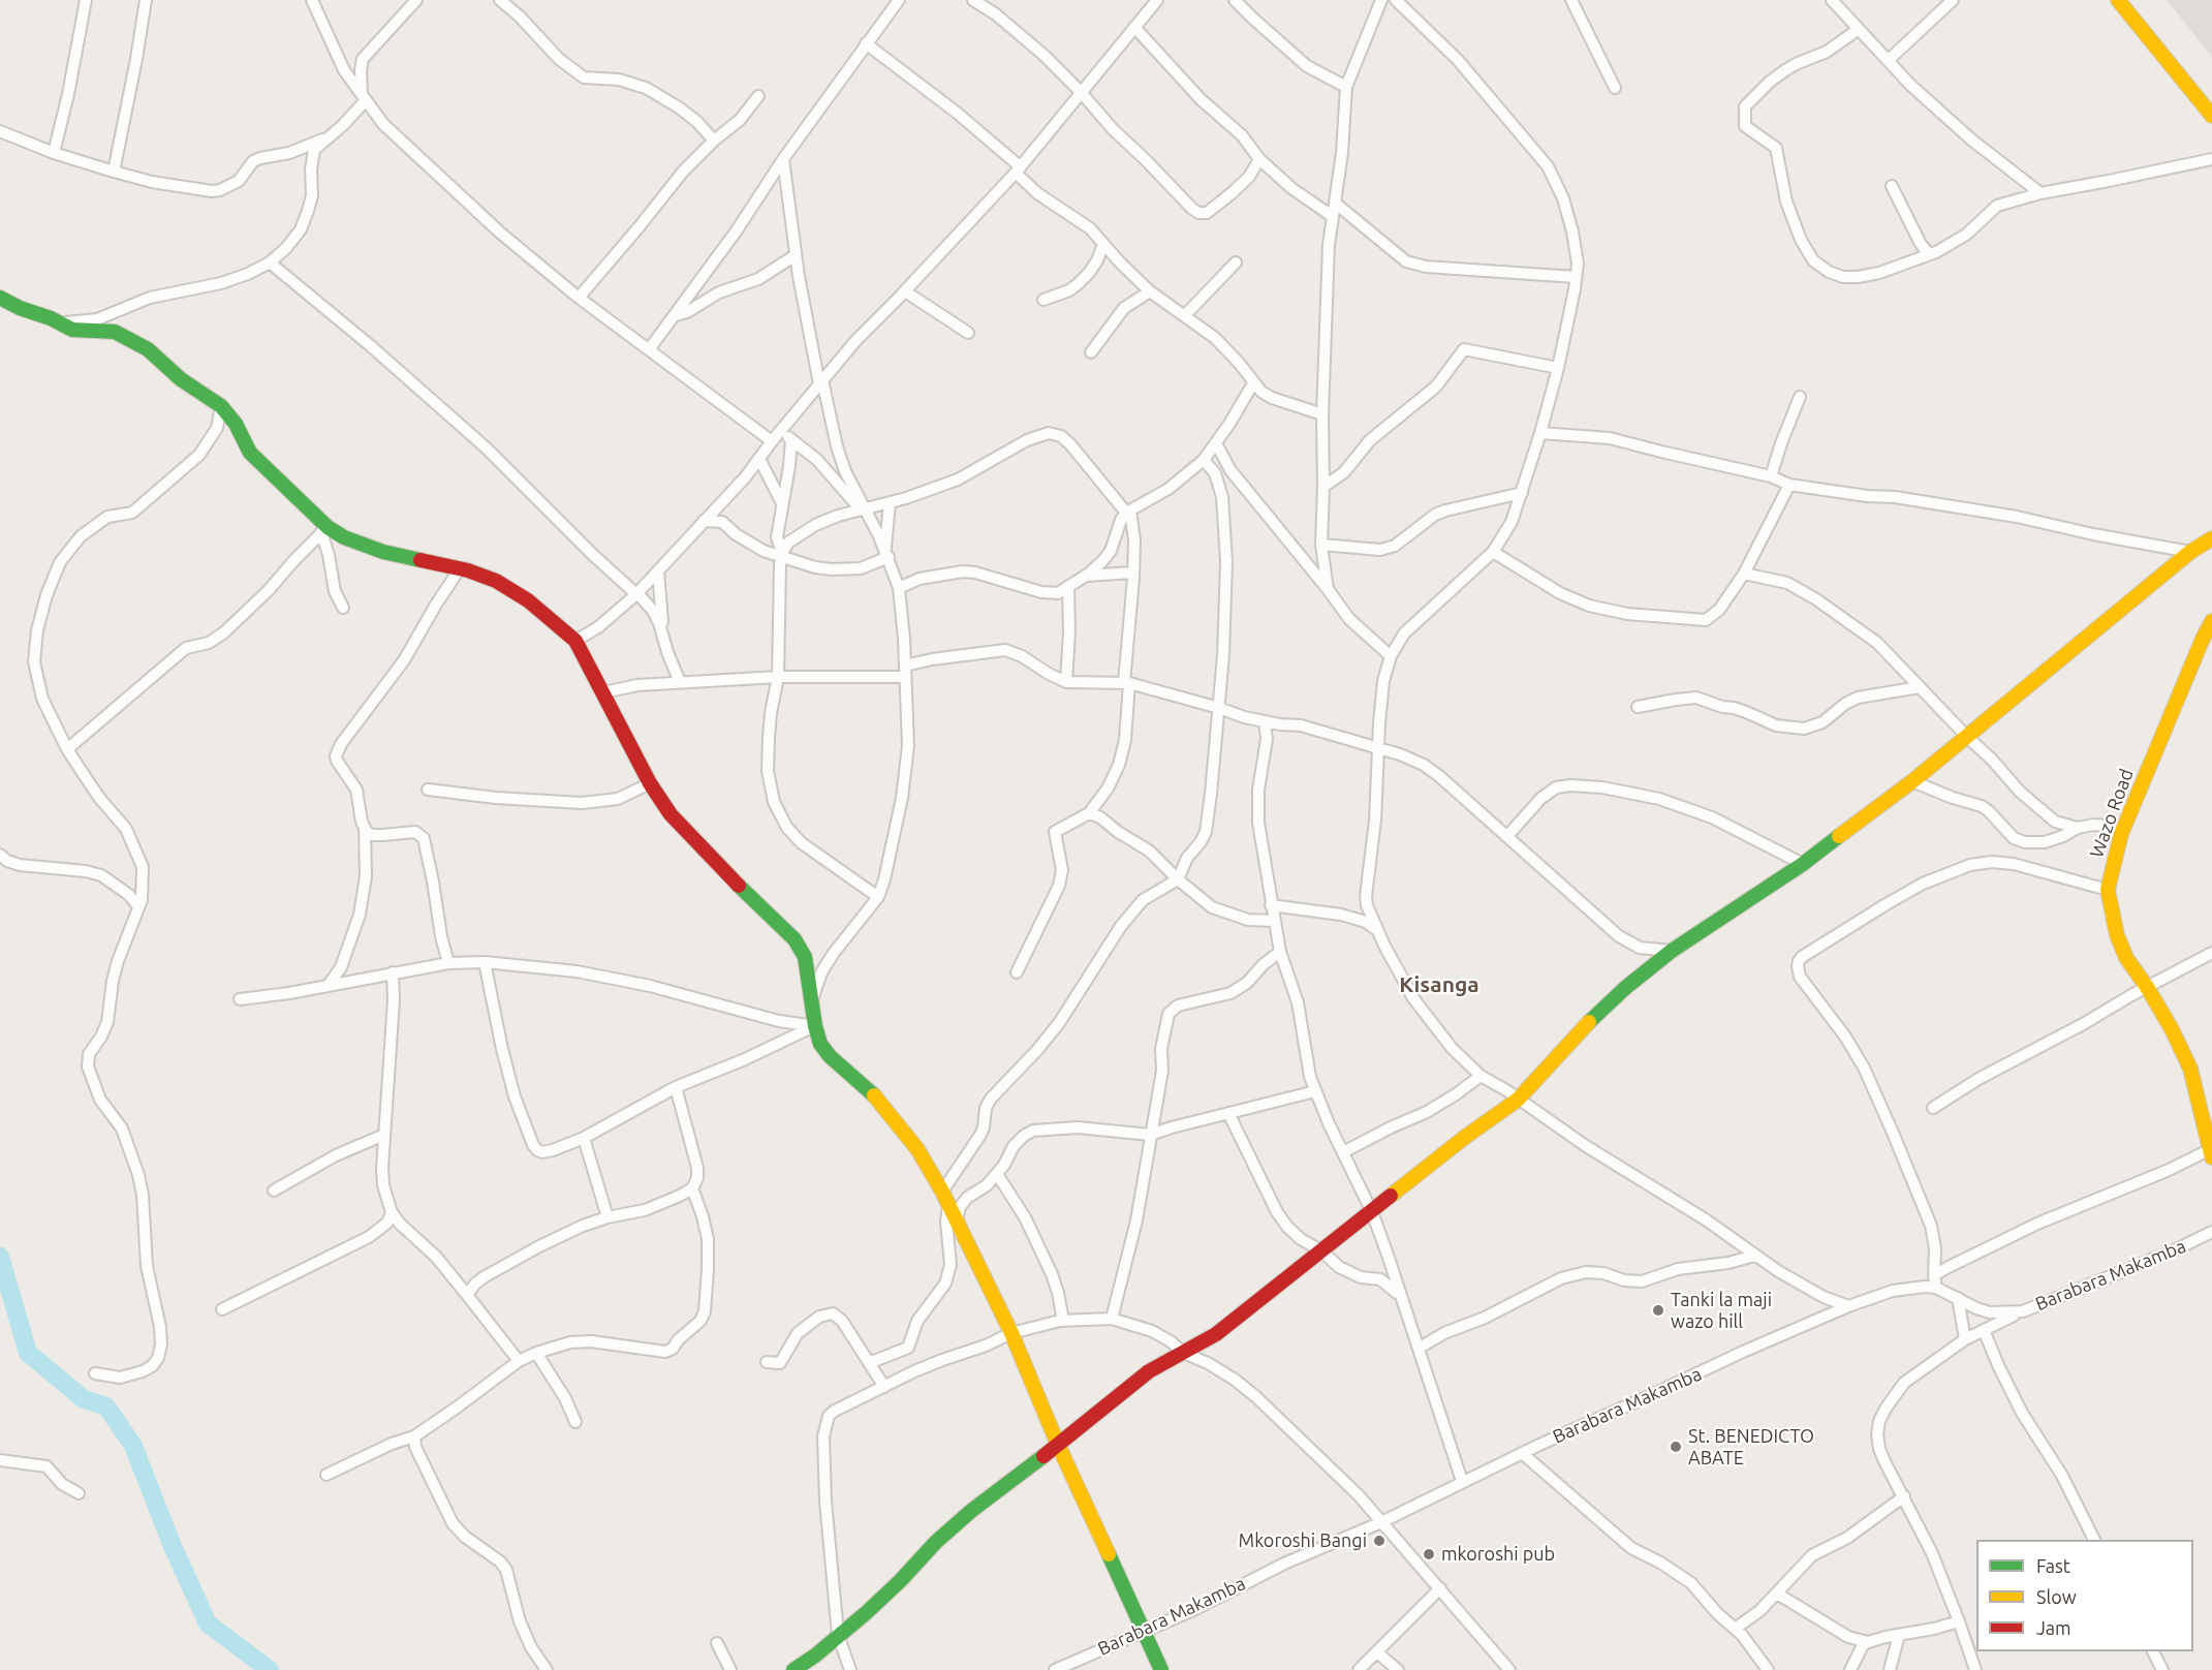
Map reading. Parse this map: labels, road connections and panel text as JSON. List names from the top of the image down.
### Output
{
  "streets": {
    "street": ["Wazo Road", "Barabara Makamba"]
  },
  "districts": ["Kisanga"],
  "places": [
    "Tanki la maji wazo hill",
    "St. BENEDICTO ABATE",
    "Mkoroshi Bangi",
    "mkoroshi pub"
  ],
  "legend": ["Fast", "Slow", "Jam"]
}
